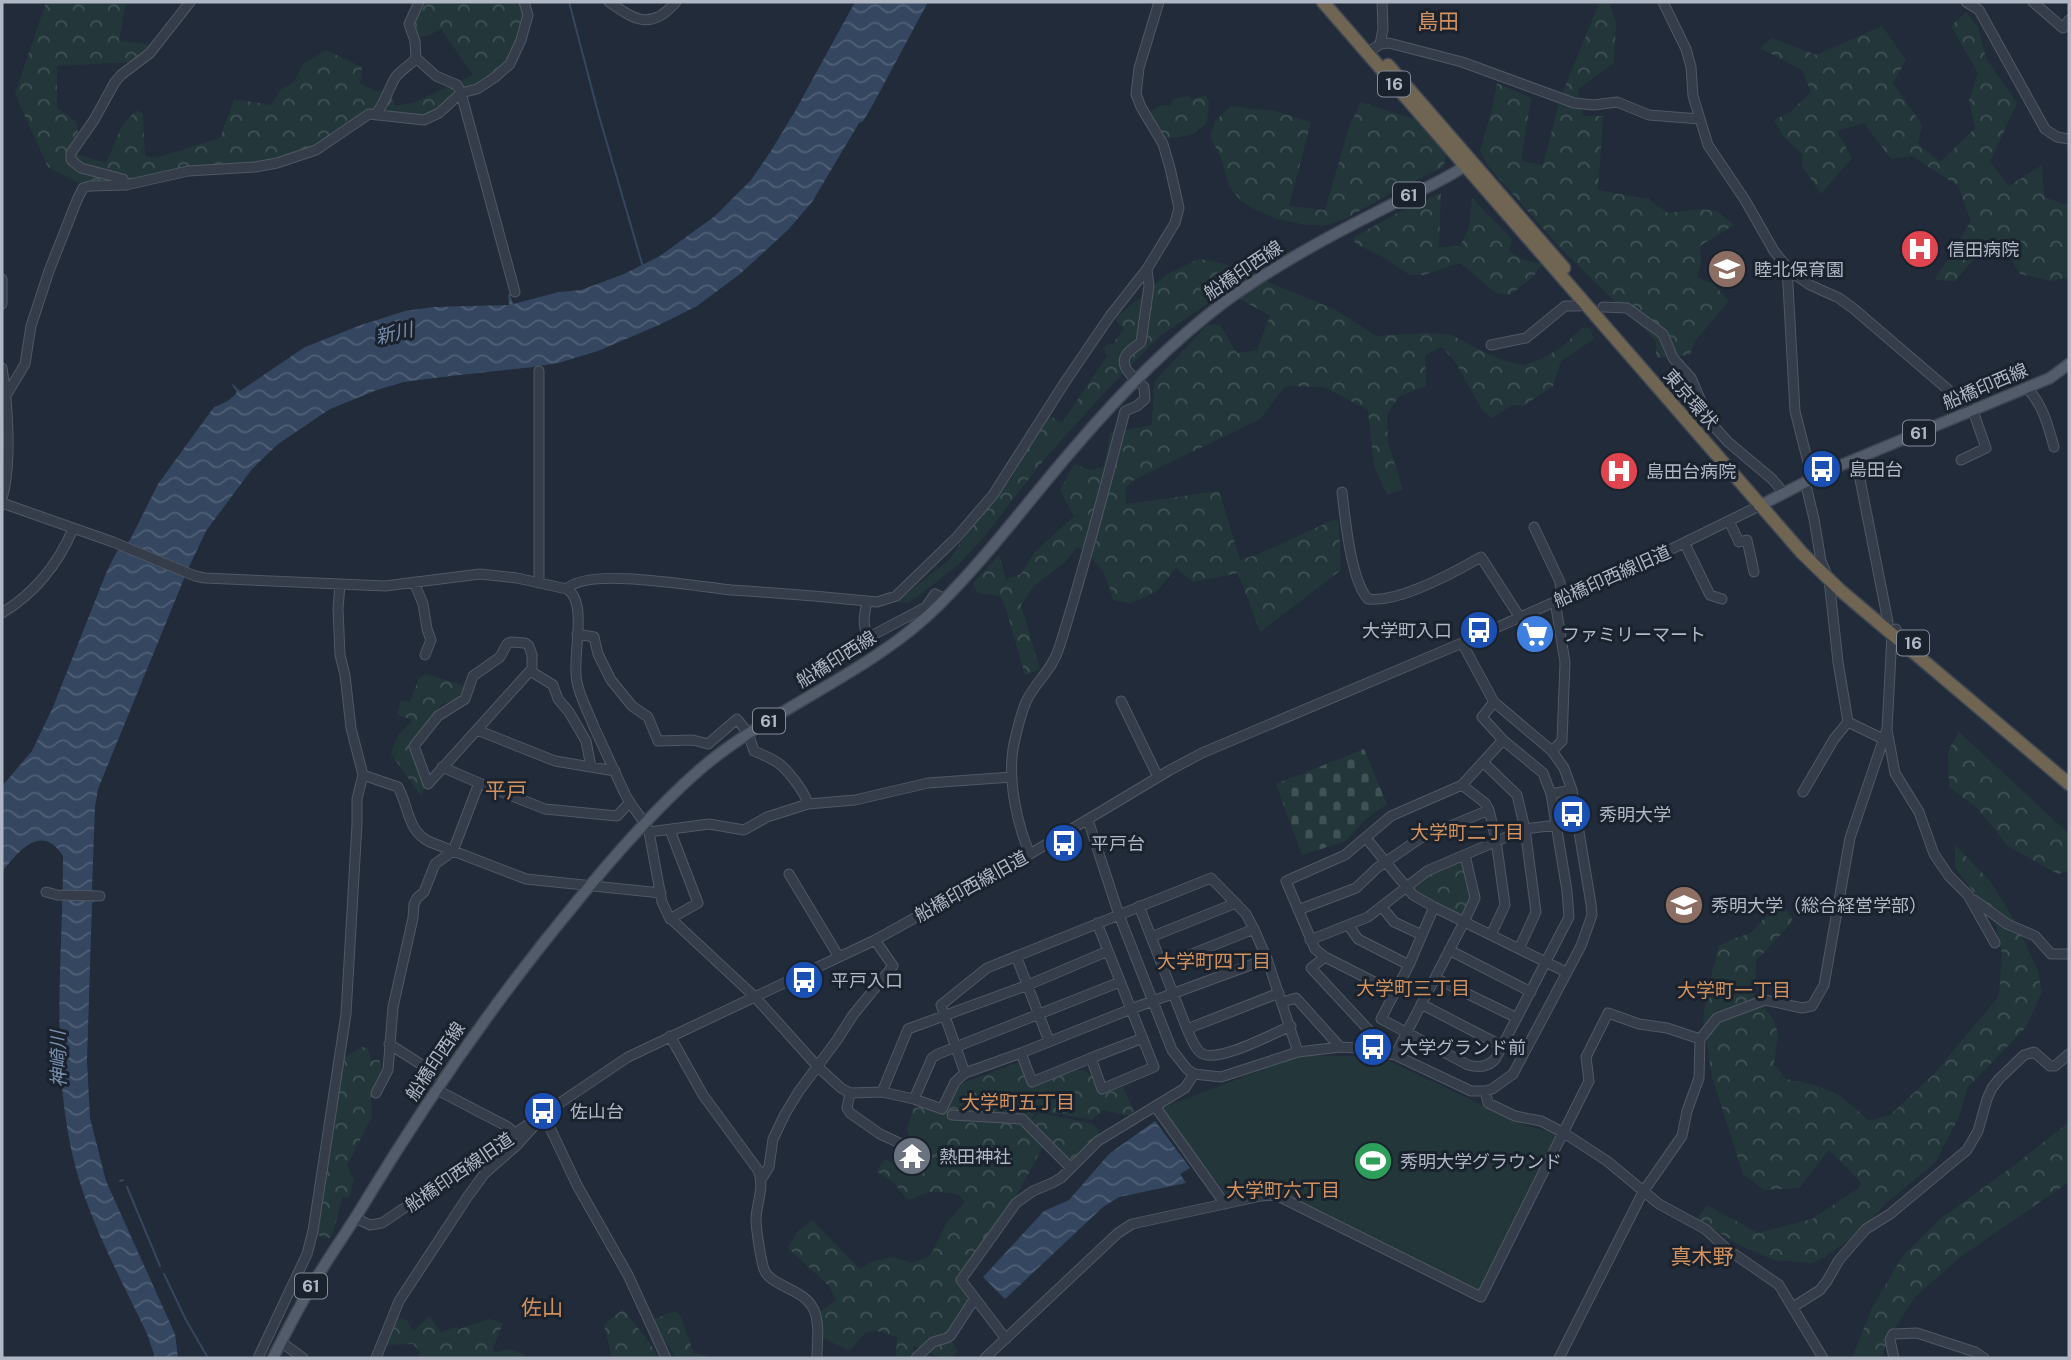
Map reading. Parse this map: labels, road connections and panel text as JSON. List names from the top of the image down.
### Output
{
  "streets": {
    "highway": ["16", "東京環状"],
    "main road": ["61", "船橋印西線"],
    "street": ["船橋印西線旧道"]
  },
  "crossings": [
    ["船橋印西線", "東京環状"],
    ["船橋印西線", "船橋印西線旧道"],
    ["東京環状", "船橋印西線旧道"]
  ],
  "districts": [
    "島田",
    "平戸",
    "大学町二丁目",
    "大学町四丁目",
    "大学町三丁目",
    "大学町一丁目",
    "大学町五丁目",
    "大学町六丁目",
    "真木野",
    "佐山"
  ],
  "water": ["新川", "神崎川"],
  "places": {
    "hospital": ["信田病院", "島田台病院"],
    "school or university": ["睦北保育園", "秀明大学（総合経営学部）"],
    "bus stop": [
      "島田台",
      "大学町入口",
      "秀明大学",
      "平戸台",
      "平戸入口",
      "大学グランド前",
      "佐山台"
    ],
    "supermarket": ["ファミリーマート"],
    "temple": ["熱田神社"],
    "sports": ["秀明大学グラウンド"]
  }
}
